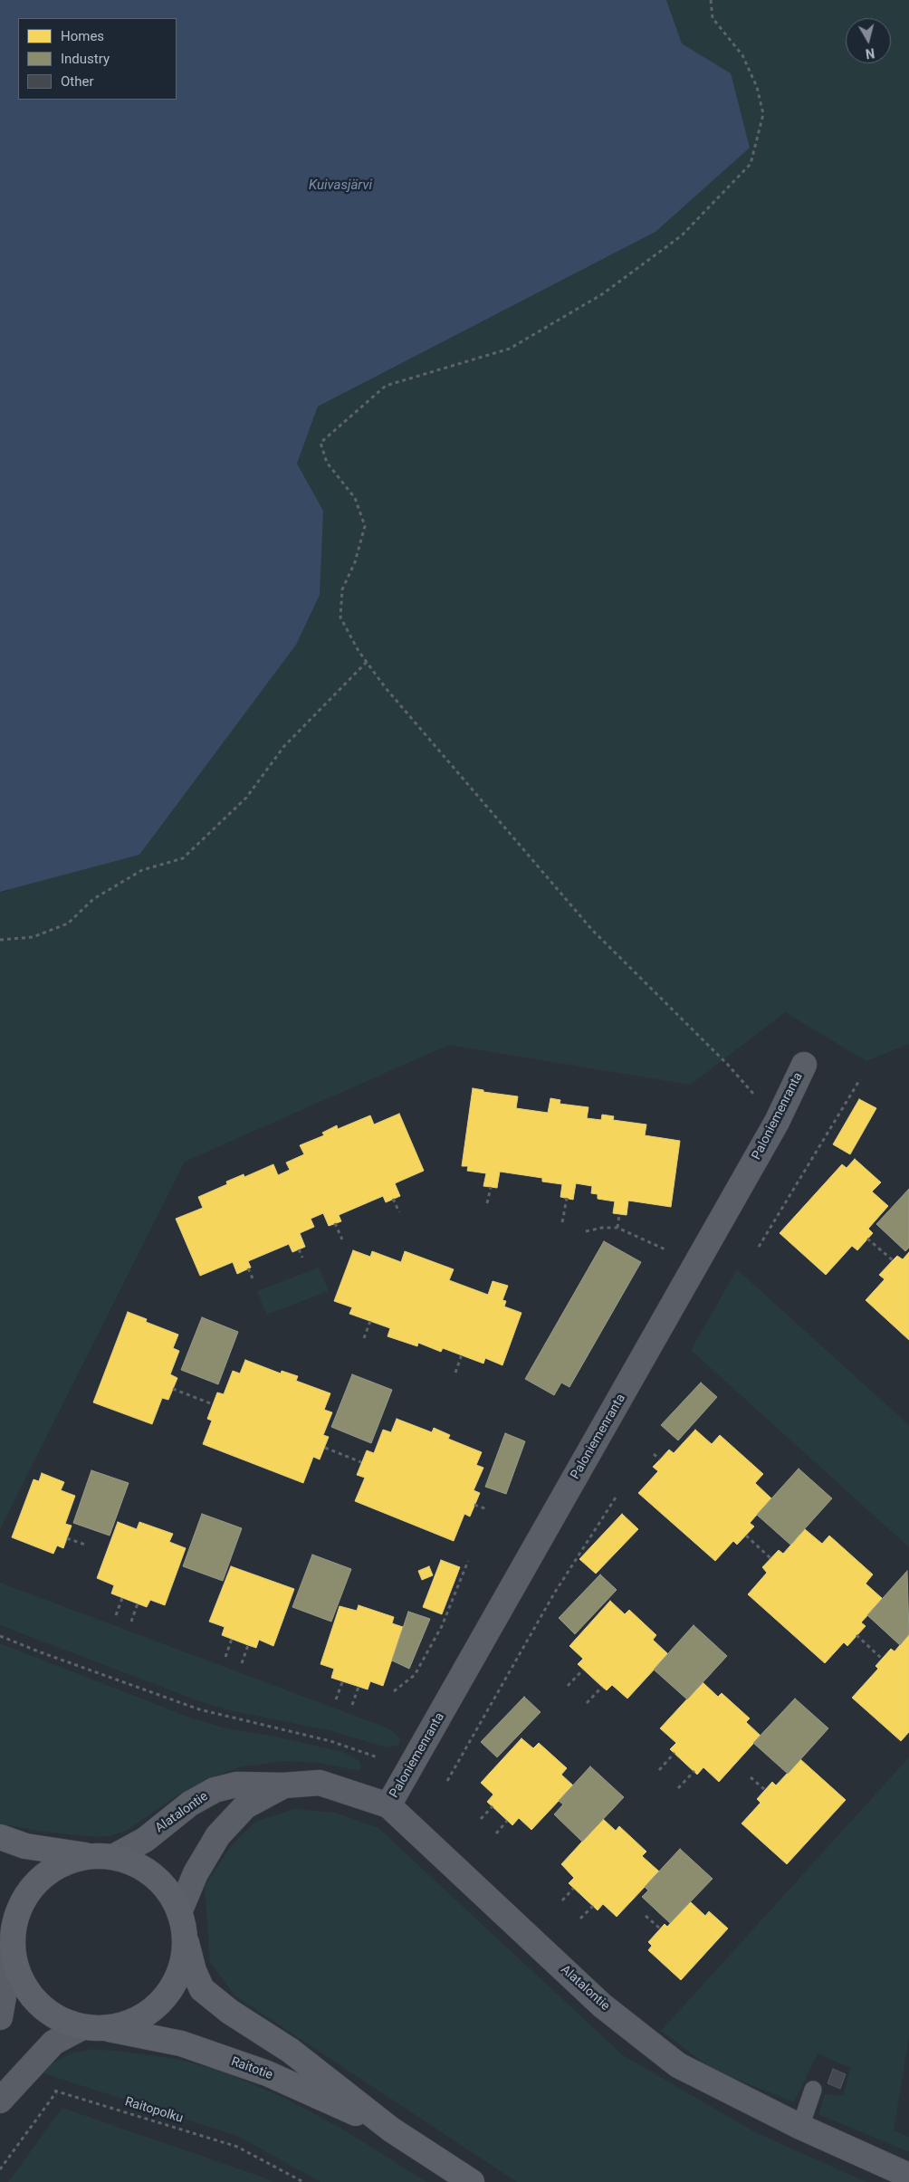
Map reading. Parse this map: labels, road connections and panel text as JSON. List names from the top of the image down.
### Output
{
  "streets": {
    "main road": ["Raitotie"],
    "street": ["Paloniemenranta", "Alatalontie"],
    "path": ["Raitopolku"]
  },
  "crossings": [
    ["Paloniemenranta", "Alatalontie"],
    ["Alatalontie", "Raitotie"]
  ],
  "water": ["Kuivasjärvi"],
  "legend": ["Homes", "Industry", "Other"],
  "north": "bottom"
}
